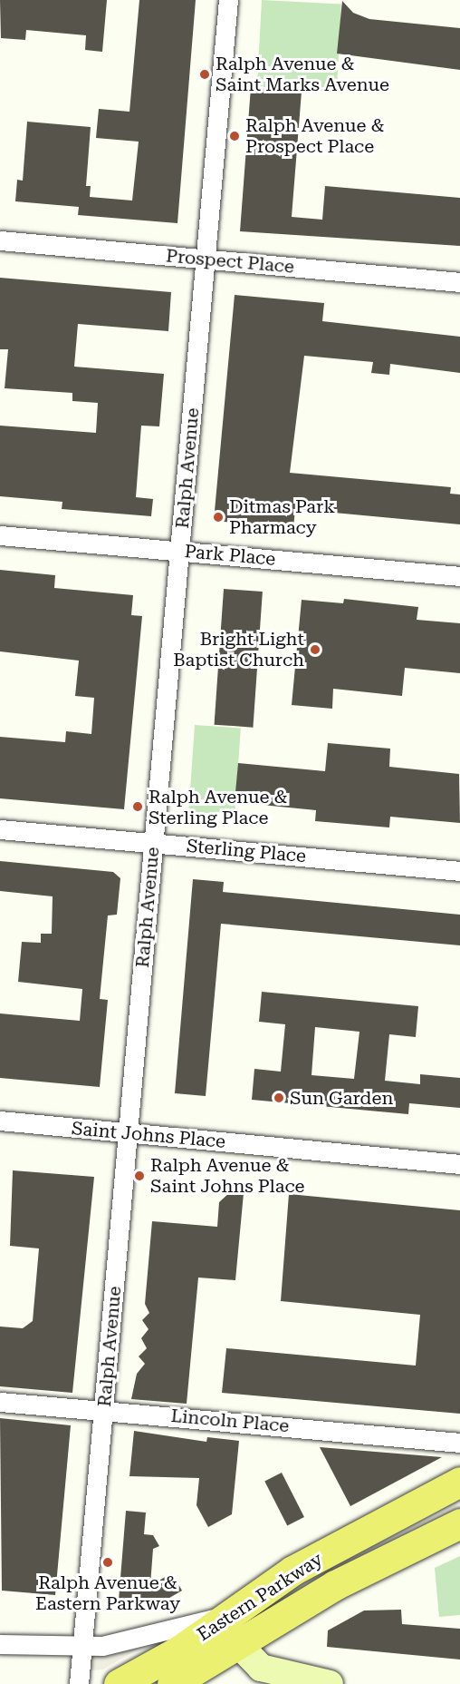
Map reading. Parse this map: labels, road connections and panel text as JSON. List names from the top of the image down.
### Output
{
  "streets": {
    "main road": ["Eastern Parkway"],
    "street": [
      "Prospect Place",
      "Ralph Avenue",
      "Park Place",
      "Sterling Place",
      "Saint Johns Place",
      "Lincoln Place"
    ]
  },
  "crossings": [
    ["Prospect Place", "Ralph Avenue"],
    ["Ralph Avenue", "Park Place"],
    ["Ralph Avenue", "Sterling Place"],
    ["Ralph Avenue", "Saint Johns Place"],
    ["Ralph Avenue", "Lincoln Place"]
  ],
  "places": [
    "Ralph Avenue & Saint Marks Avenue",
    "Ralph Avenue & Prospect Place",
    "Ditmas Park Pharmacy",
    "Bright Light Baptist Church",
    "Ralph Avenue & Sterling Place",
    "Sun Garden",
    "Ralph Avenue & Saint Johns Place",
    "Ralph Avenue & Eastern Parkway"
  ]
}
